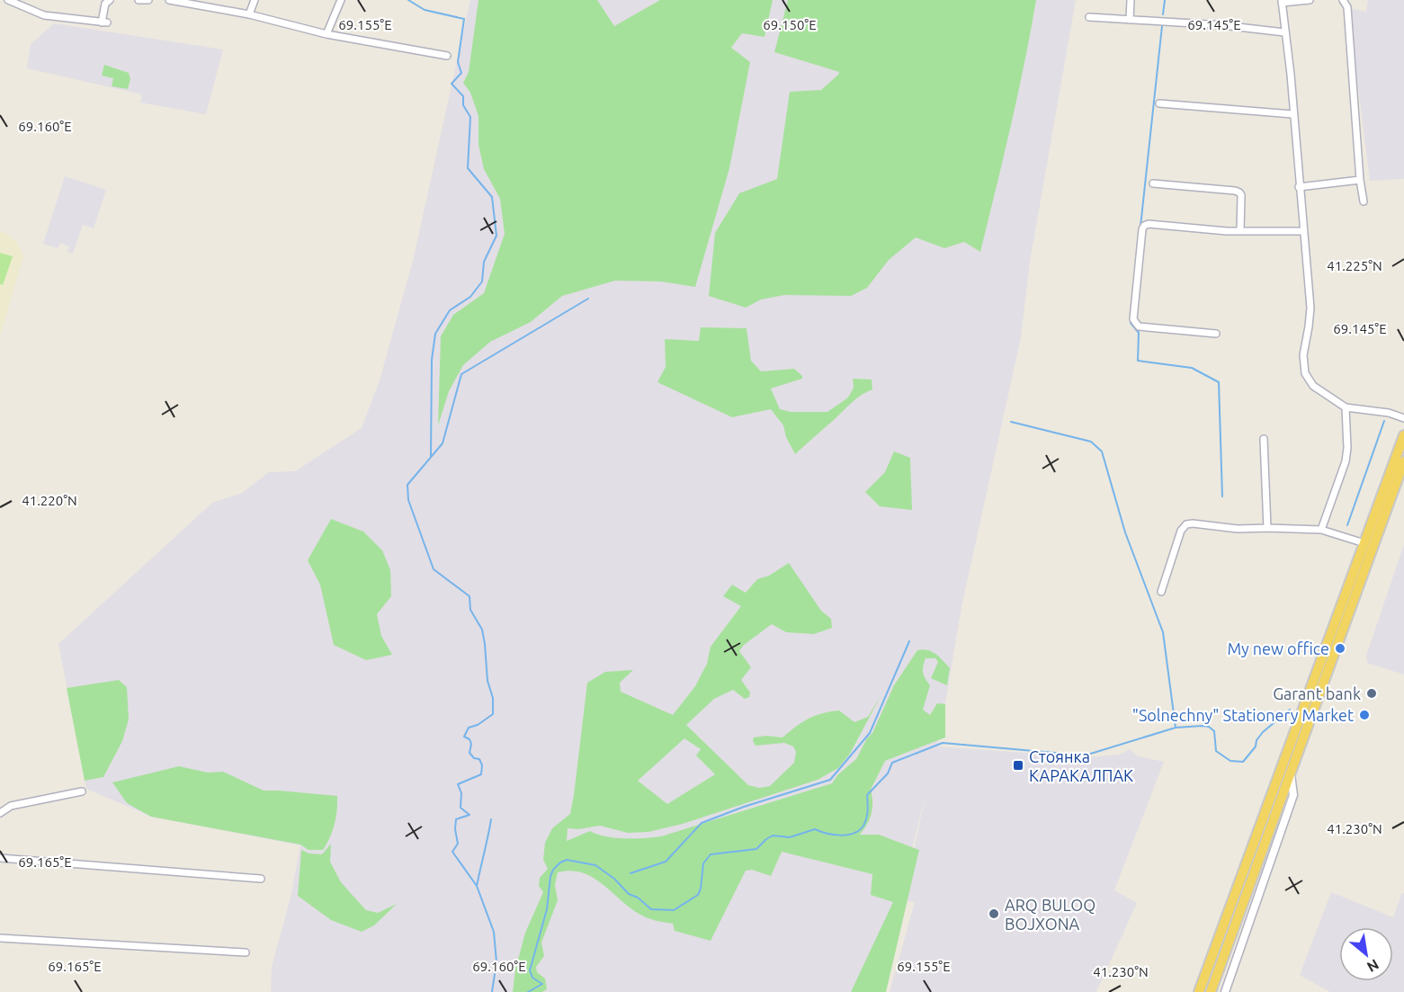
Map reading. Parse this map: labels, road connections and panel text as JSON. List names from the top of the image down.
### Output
{
  "places": {
    "other": [
      "My new office",
      "Garant bank",
      "\"Solnechny\" Stationery Market",
      "ARQ BULOQ BOJXONA"
    ],
    "transit": ["Стоянка КАРАКАЛПАК"]
  },
  "north": "bottom right",
  "coordinates": [
    "69.150°E",
    "69.155°E",
    "69.145°E",
    "69.160°E",
    "41.225°N",
    "41.220°N",
    "41.230°N",
    "69.165°E"
  ]
}
